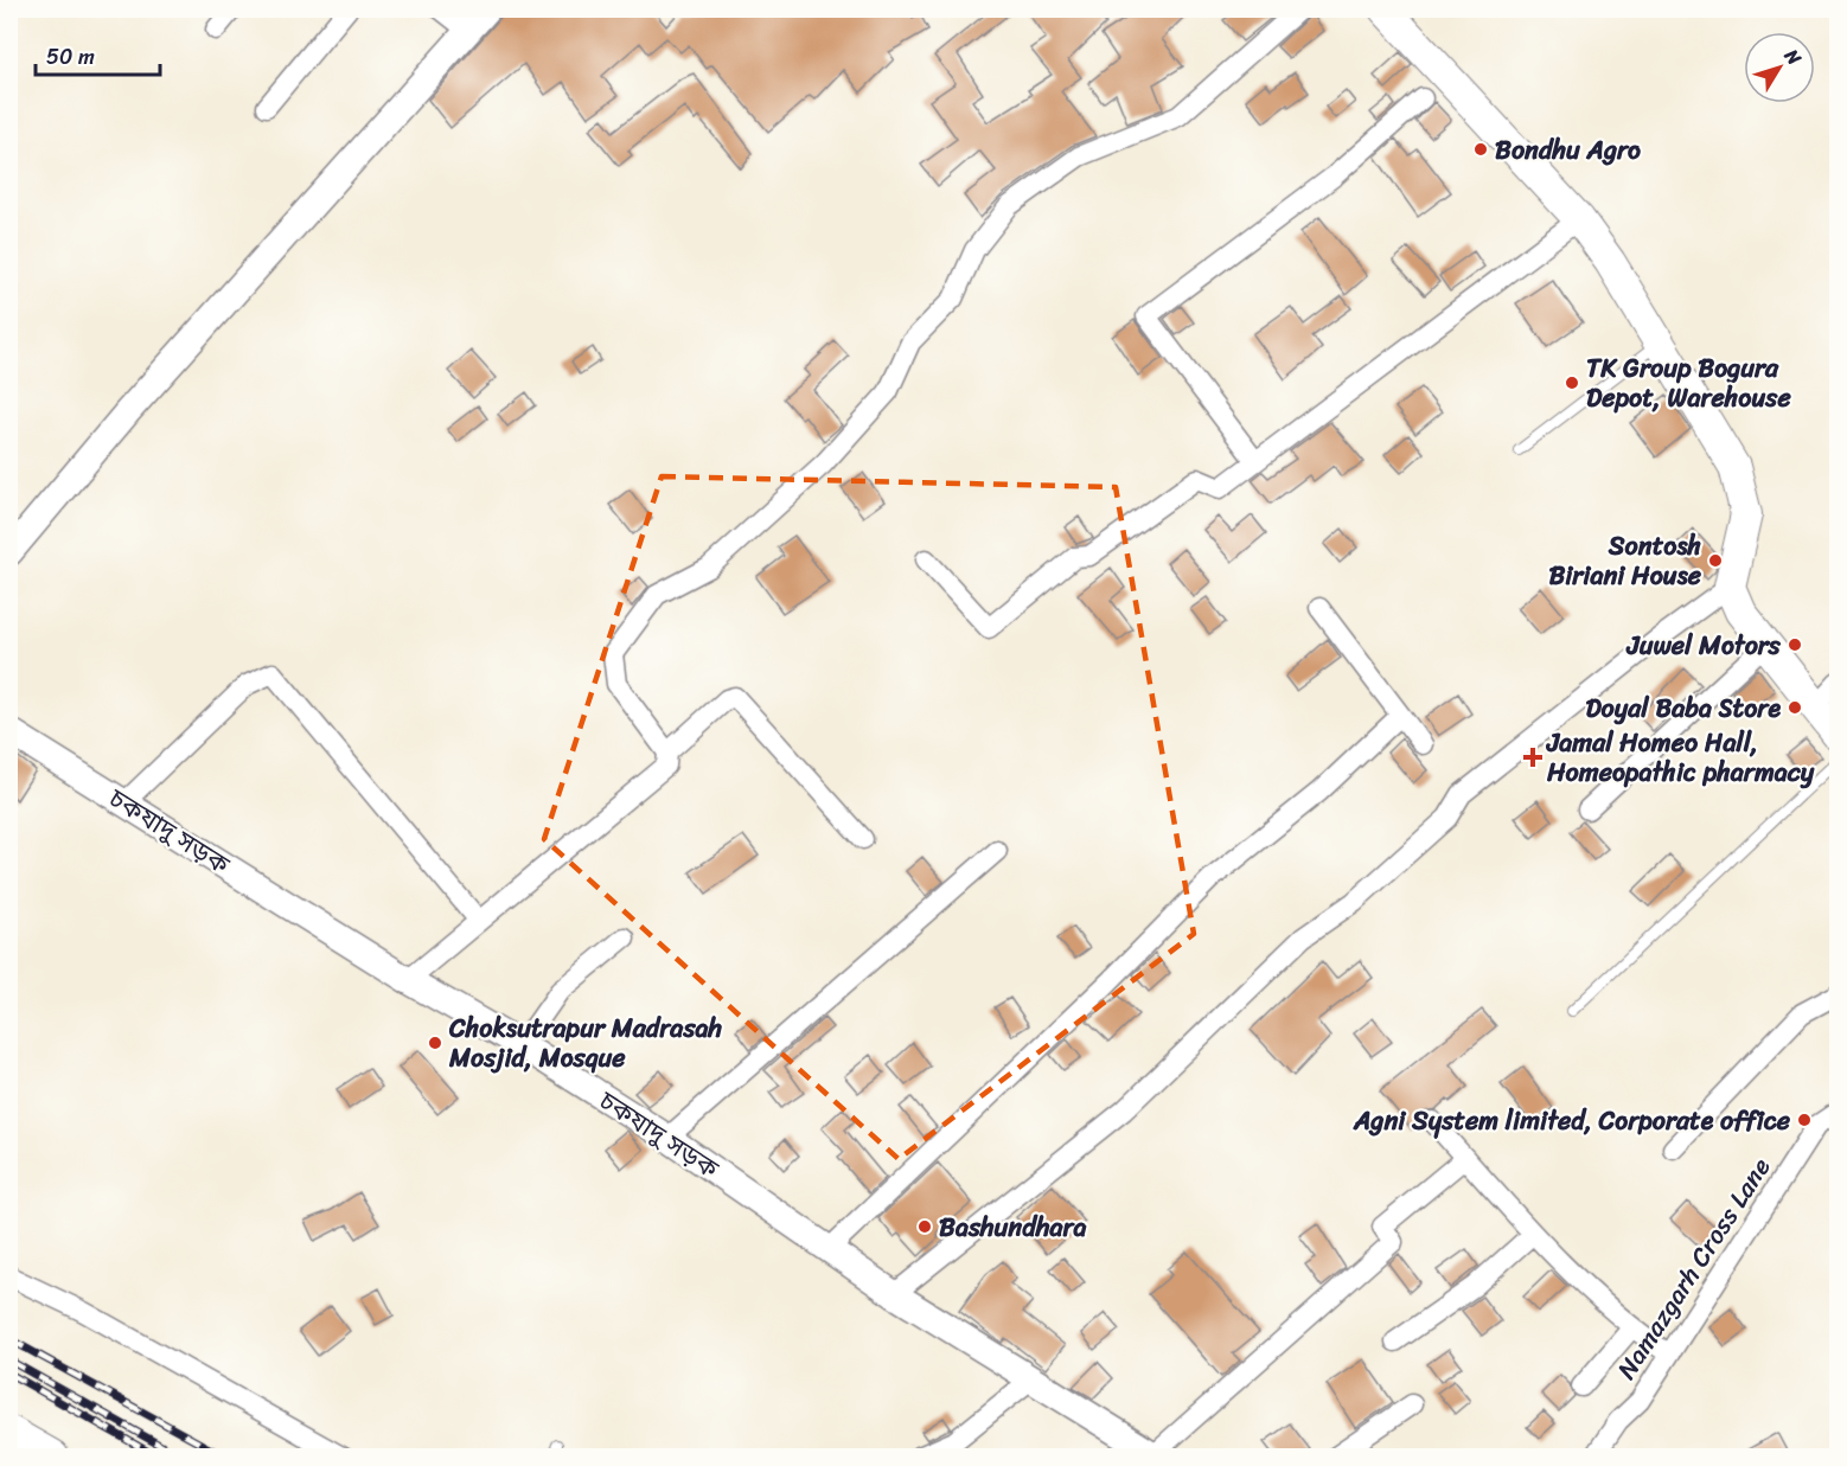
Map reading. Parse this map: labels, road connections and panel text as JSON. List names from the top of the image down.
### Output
{
  "streets": {
    "street": ["চকযাদু সড়ক", "Namazgarh Cross Lane"]
  },
  "places": {
    "other": [
      "Bondhu Agro",
      "TK Group Bogura Depot, Warehouse",
      "Sontosh Biriani House",
      "Juwel Motors",
      "Doyal Baba Store",
      "Choksutrapur Madrasah Mosjid, Mosque",
      "Agni System limited, Corporate office",
      "Bashundhara"
    ],
    "health": ["Jamal Homeo Hall, Homeopathic pharmacy"]
  },
  "scale_bar": "50 m",
  "north": "top right"
}
